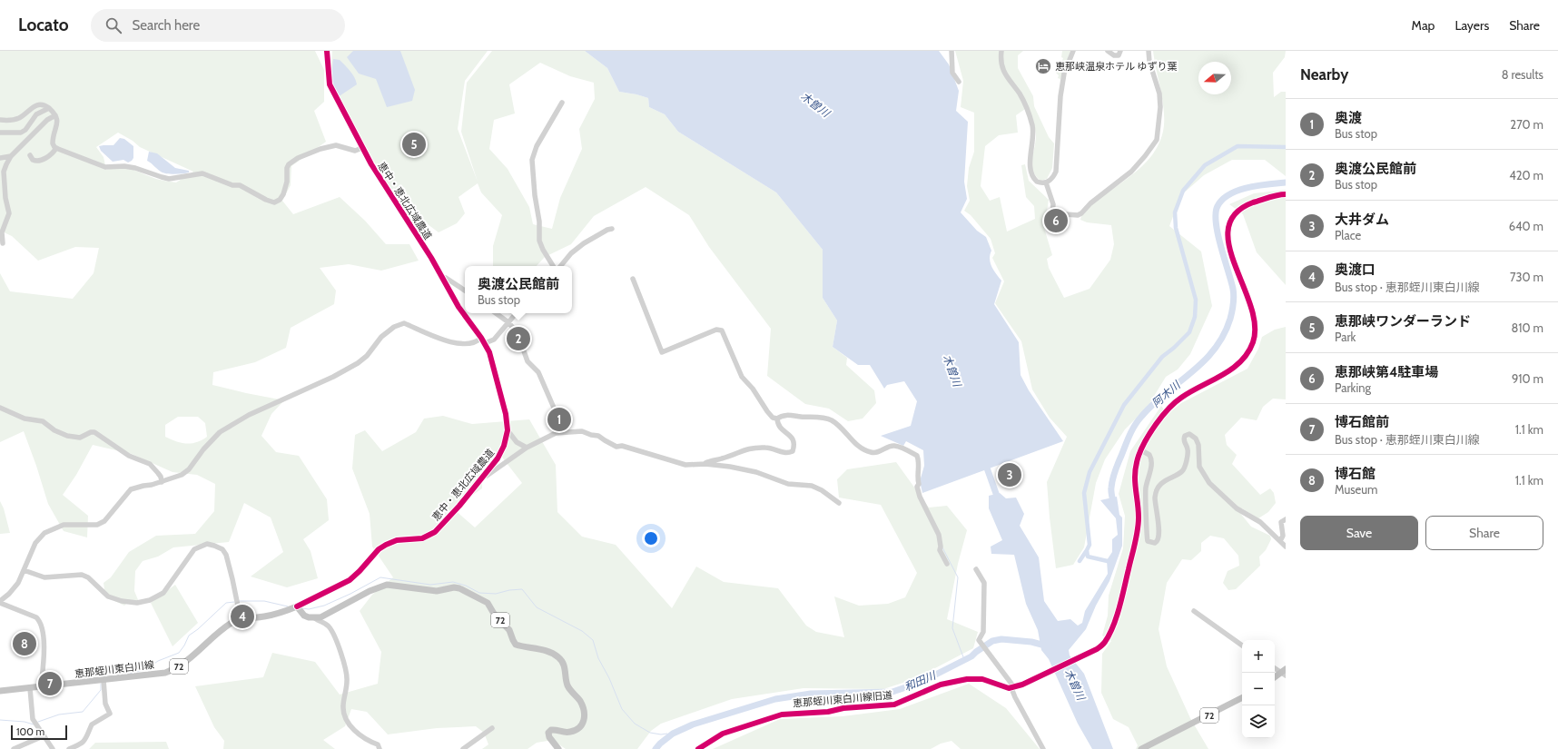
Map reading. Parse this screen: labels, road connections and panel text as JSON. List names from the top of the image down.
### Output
{
  "streets": {
    "main road": ["72", "恵那蛭川東白川線"],
    "street": ["恵中・恵北広域農道", "恵那蛭川東白川線旧道"]
  },
  "crossings": [
    ["恵中・恵北広域農道", "恵那蛭川東白川線"]
  ],
  "water": ["木曽川", "阿木川", "和田川"],
  "places": {
    "hotel": ["恵那峡温泉ホテル ゆずり葉"]
  },
  "scale_bar": "100 m",
  "north": "left",
  "page": {
    "header": "Locato",
    "search": "Search here",
    "nav": ["Map", "Layers", "Share"],
    "heading": ["Nearby", "8 results"],
    "list": [
      {
        "mark": "1",
        "name": "奥渡",
        "note": "Bus stop",
        "value": "270 m"
      },
      {
        "mark": "2",
        "name": "奥渡公民館前",
        "note": "Bus stop",
        "value": "420 m"
      },
      {
        "mark": "3",
        "name": "大井ダム",
        "note": "Place",
        "value": "640 m"
      },
      {
        "mark": "4",
        "name": "奥渡口",
        "note": "Bus stop · 恵那蛭川東白川線",
        "value": "730 m"
      },
      {
        "mark": "5",
        "name": "恵那峡ワンダーランド",
        "note": "Park",
        "value": "810 m"
      },
      {
        "mark": "6",
        "name": "恵那峡第4駐車場",
        "note": "Parking",
        "value": "910 m"
      },
      {
        "mark": "7",
        "name": "博石館前",
        "note": "Bus stop · 恵那蛭川東白川線",
        "value": "1.1 km"
      },
      {
        "mark": "8",
        "name": "博石館",
        "note": "Museum",
        "value": "1.1 km"
      }
    ],
    "pins": [
      "5",
      "6",
      "2",
      "1",
      "3",
      "4",
      "8",
      "7"
    ],
    "popup": ["奥渡公民館前", "Bus stop"],
    "buttons": ["Save", "Share"],
    "map_buttons": ["+", "−"],
    "scale": "100 m"
  }
}
